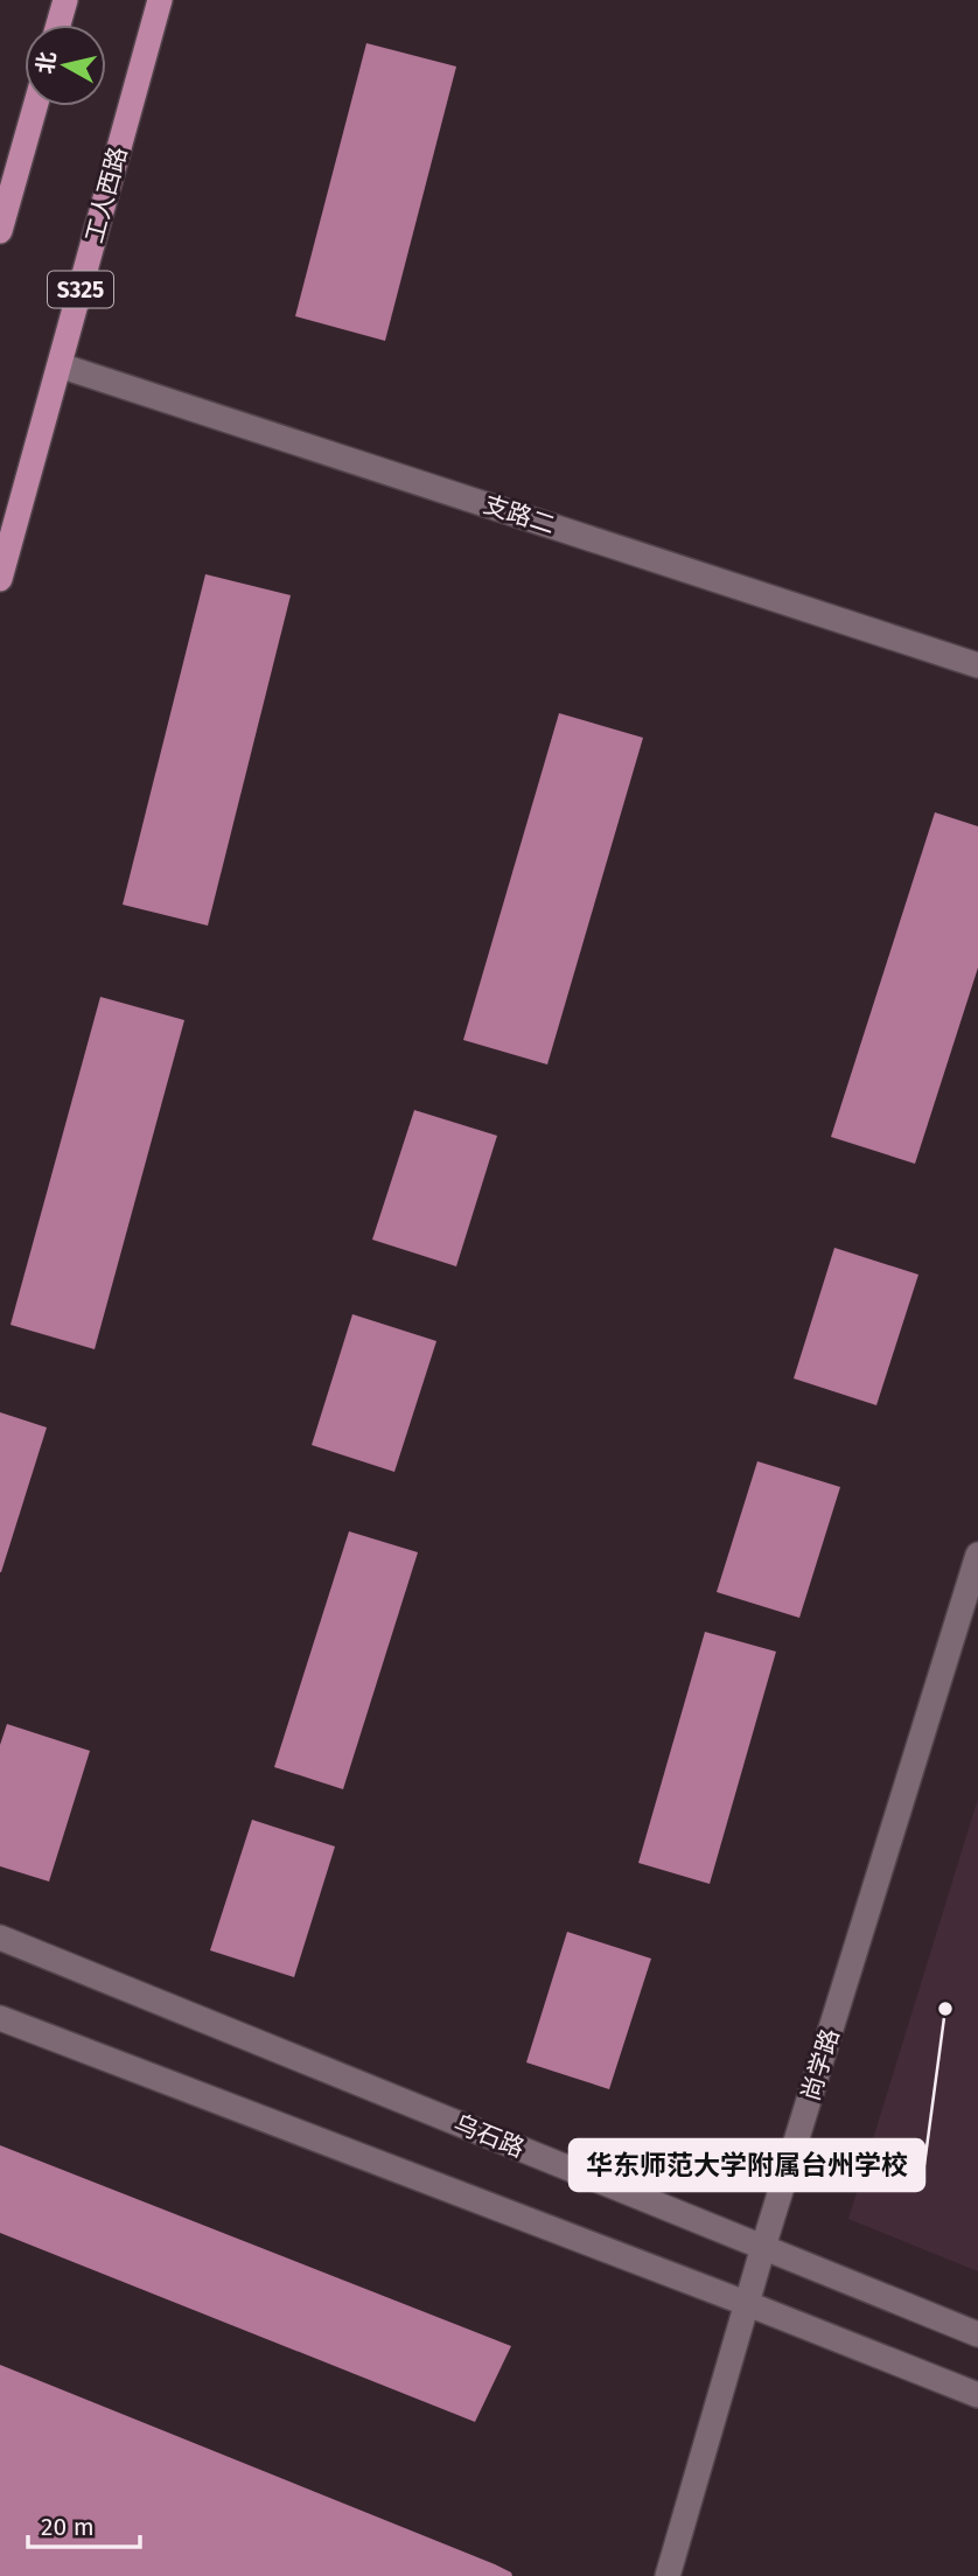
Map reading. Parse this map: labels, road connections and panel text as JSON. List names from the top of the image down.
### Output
{
  "streets": {
    "main road": ["工人西路", "S325"],
    "street": ["支路二", "尚学路", "乌石路"]
  },
  "crossings": [
    ["工人西路", "支路二"],
    ["尚学路", "乌石路"]
  ],
  "places": ["华东师范大学附属台州学校"],
  "scale_bar": "20 m",
  "north": "left"
}
